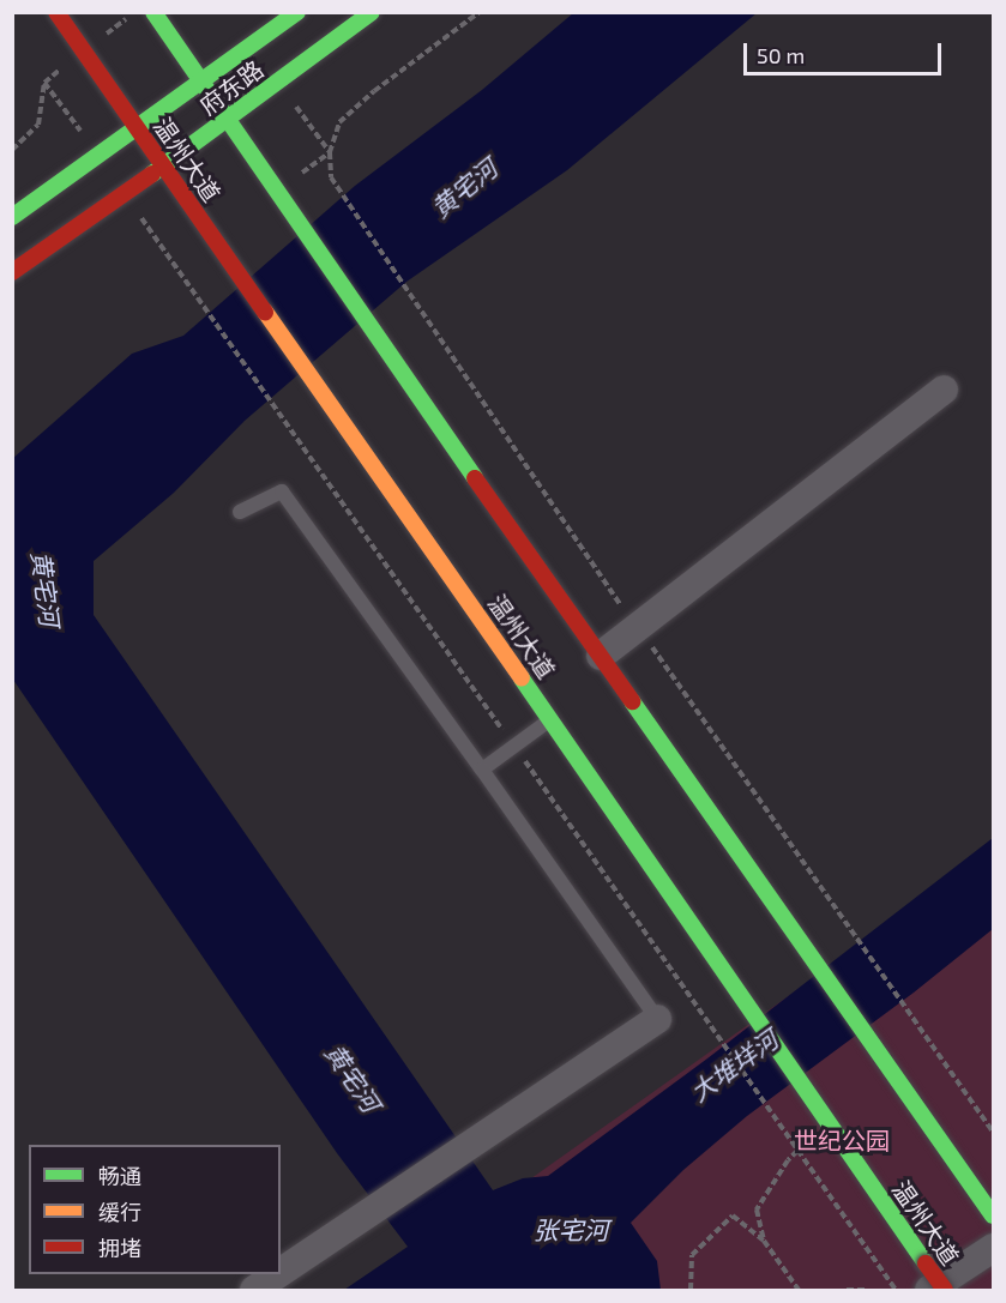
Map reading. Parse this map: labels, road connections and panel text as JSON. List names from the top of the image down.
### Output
{
  "streets": {
    "main road": ["府东路", "温州大道"]
  },
  "crossings": [
    ["府东路", "温州大道"]
  ],
  "water": ["黄宅河", "大堆垟河", "张宅河"],
  "parks": ["世纪公园"],
  "legend": ["畅通", "缓行", "拥堵"],
  "scale_bar": "50 m"
}
